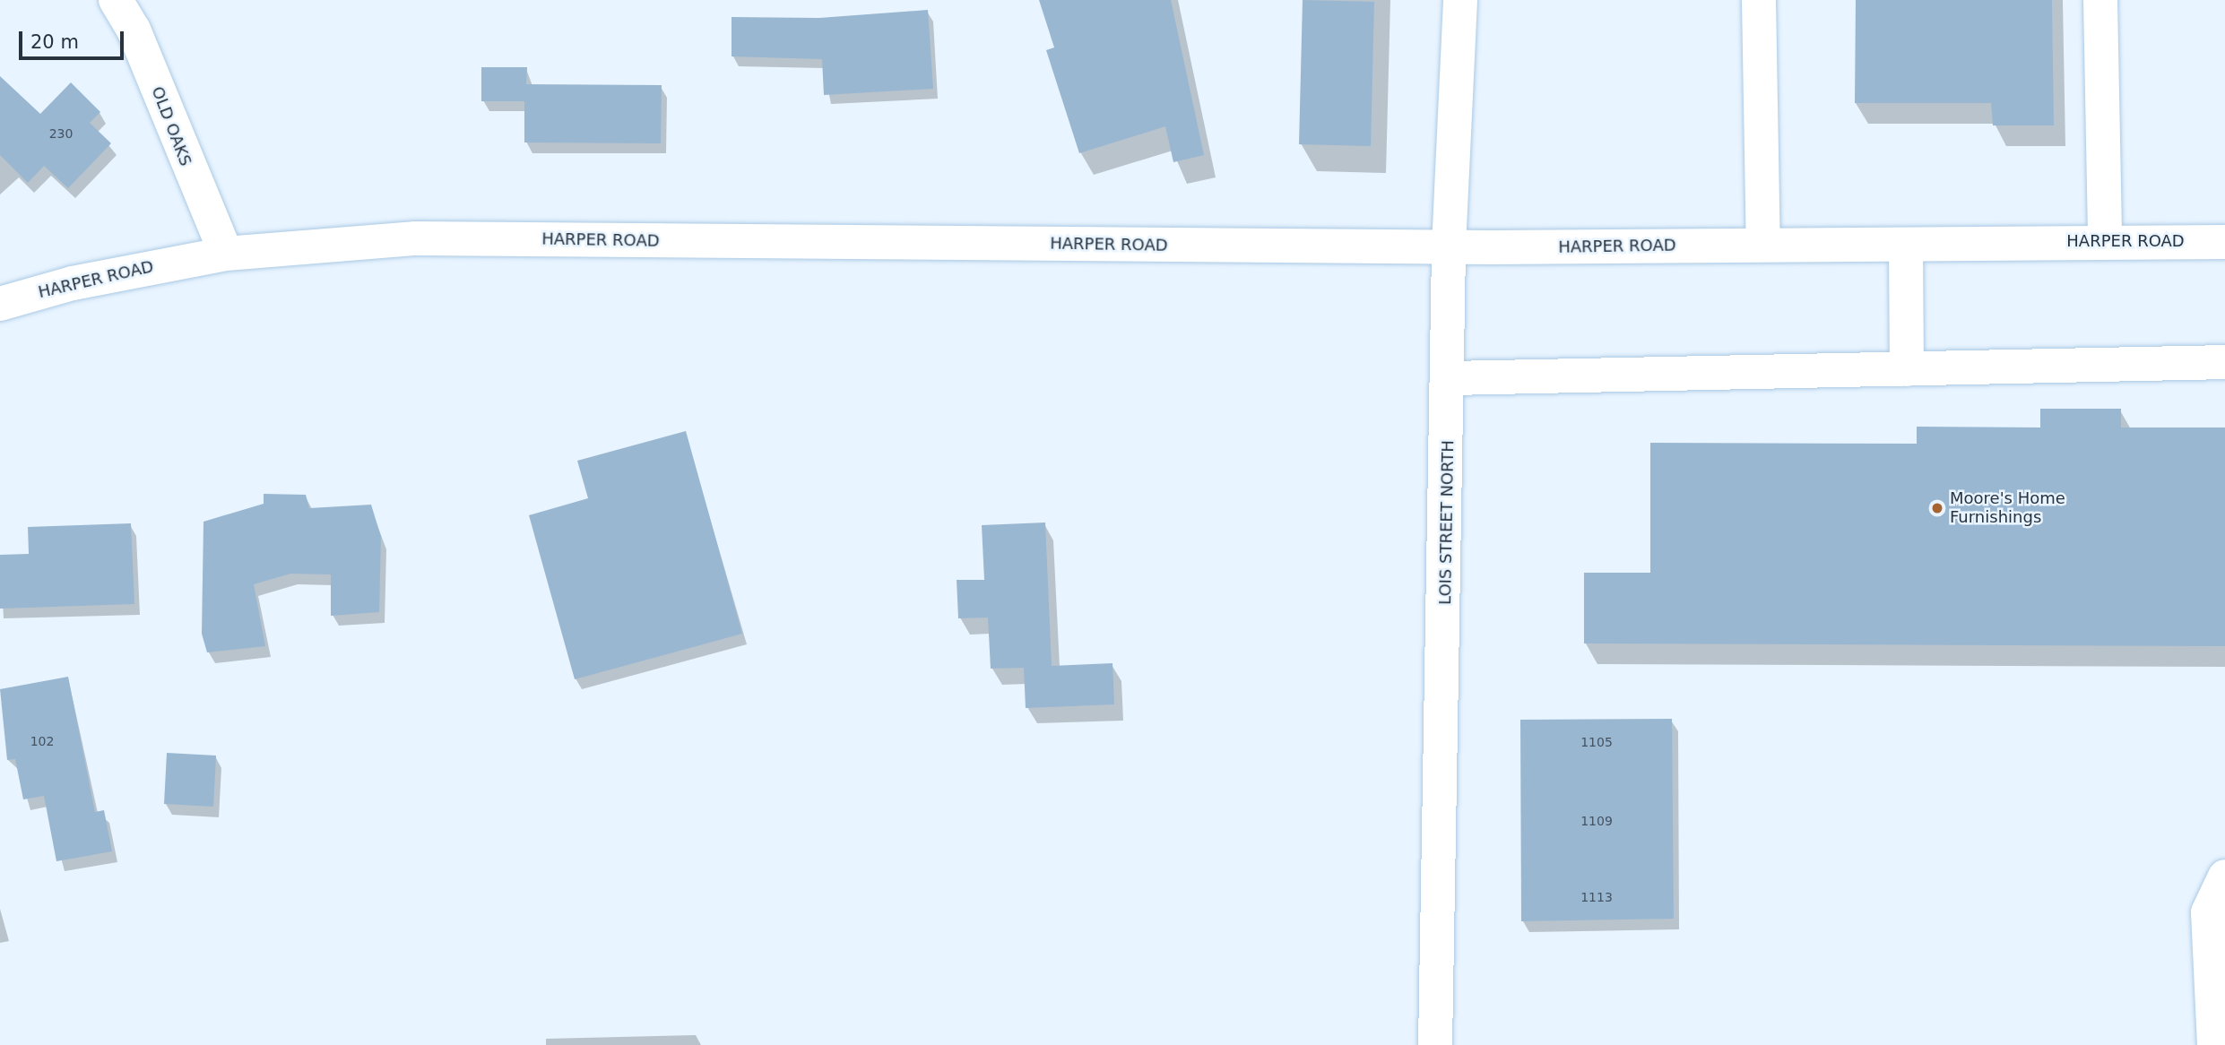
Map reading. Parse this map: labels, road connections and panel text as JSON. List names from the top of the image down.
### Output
{
  "streets": {
    "main road": ["OLD OAKS", "HARPER ROAD", "LOIS STREET NORTH"]
  },
  "crossings": [
    ["OLD OAKS", "HARPER ROAD"],
    ["HARPER ROAD", "LOIS STREET NORTH"]
  ],
  "places": ["Moore's Home Furnishings"],
  "house_numbers": [
    "230",
    "102",
    "1105",
    "1109",
    "1113"
  ],
  "scale_bar": "20 m"
}
